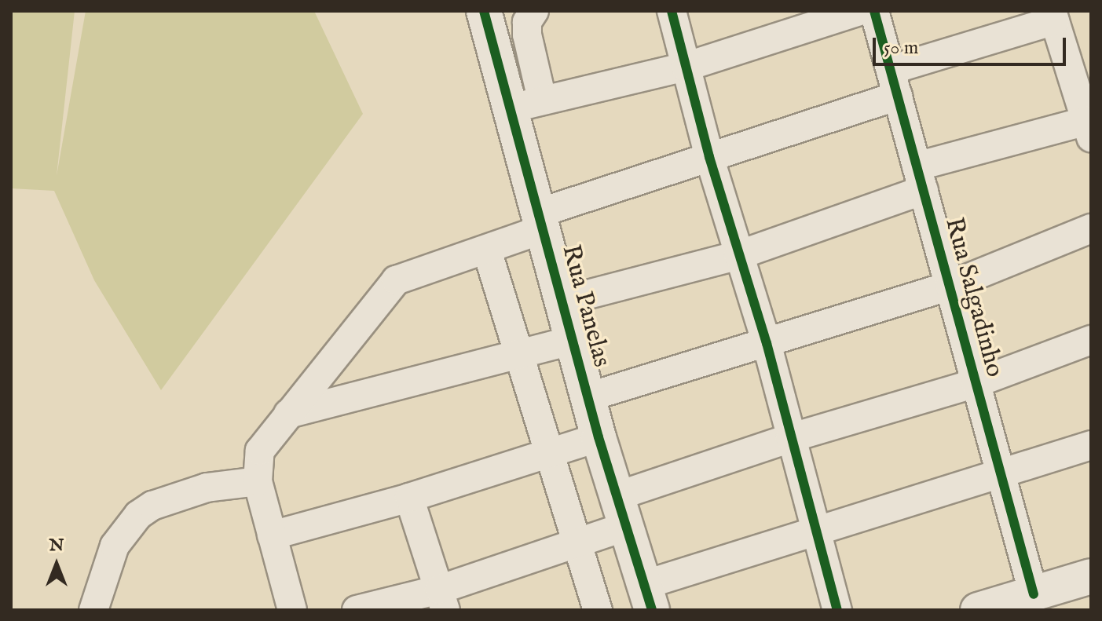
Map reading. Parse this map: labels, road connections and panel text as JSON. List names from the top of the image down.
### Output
{
  "streets": {
    "street": ["Rua Salgadinho", "Rua Panelas"]
  },
  "crossings": [
    ["Rua Salgadinho", "Rua Panelas"]
  ],
  "scale_bar": "50 m",
  "north": "top"
}
